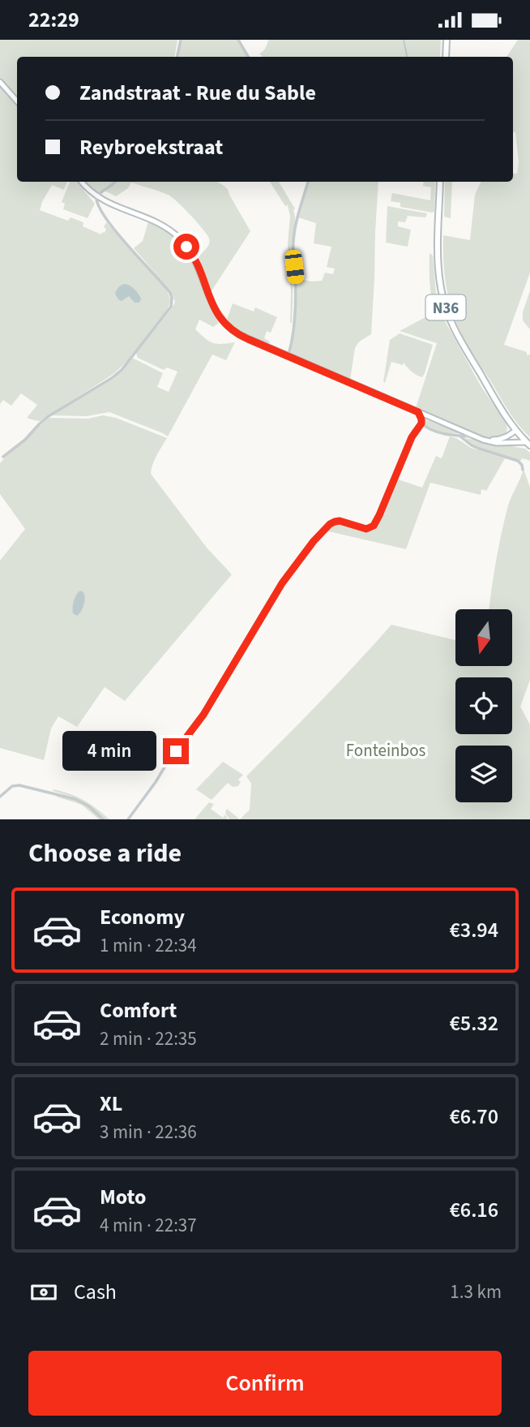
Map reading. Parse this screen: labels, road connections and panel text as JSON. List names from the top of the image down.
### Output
{
  "streets": {
    "main road": ["N36"]
  },
  "parks": ["Fonteinbos"],
  "north": "bottom",
  "page": {
    "status": "22:29",
    "banner": ["Zandstraat - Rue du Sable", "Reybroekstraat"],
    "bubble": "4 min",
    "heading": "Choose a ride",
    "list": [
      {
        "name": "Economy",
        "note": "1 min · 22:34",
        "value": "€3.94"
      },
      {
        "name": "Comfort",
        "note": "2 min · 22:35",
        "value": "€5.32"
      },
      {
        "name": "XL",
        "note": "3 min · 22:36",
        "value": "€6.70"
      },
      {
        "name": "Moto",
        "note": "4 min · 22:37",
        "value": "€6.16"
      }
    ],
    "pay": ["Cash", "1.3 km"],
    "buttons": "Confirm"
  }
}
